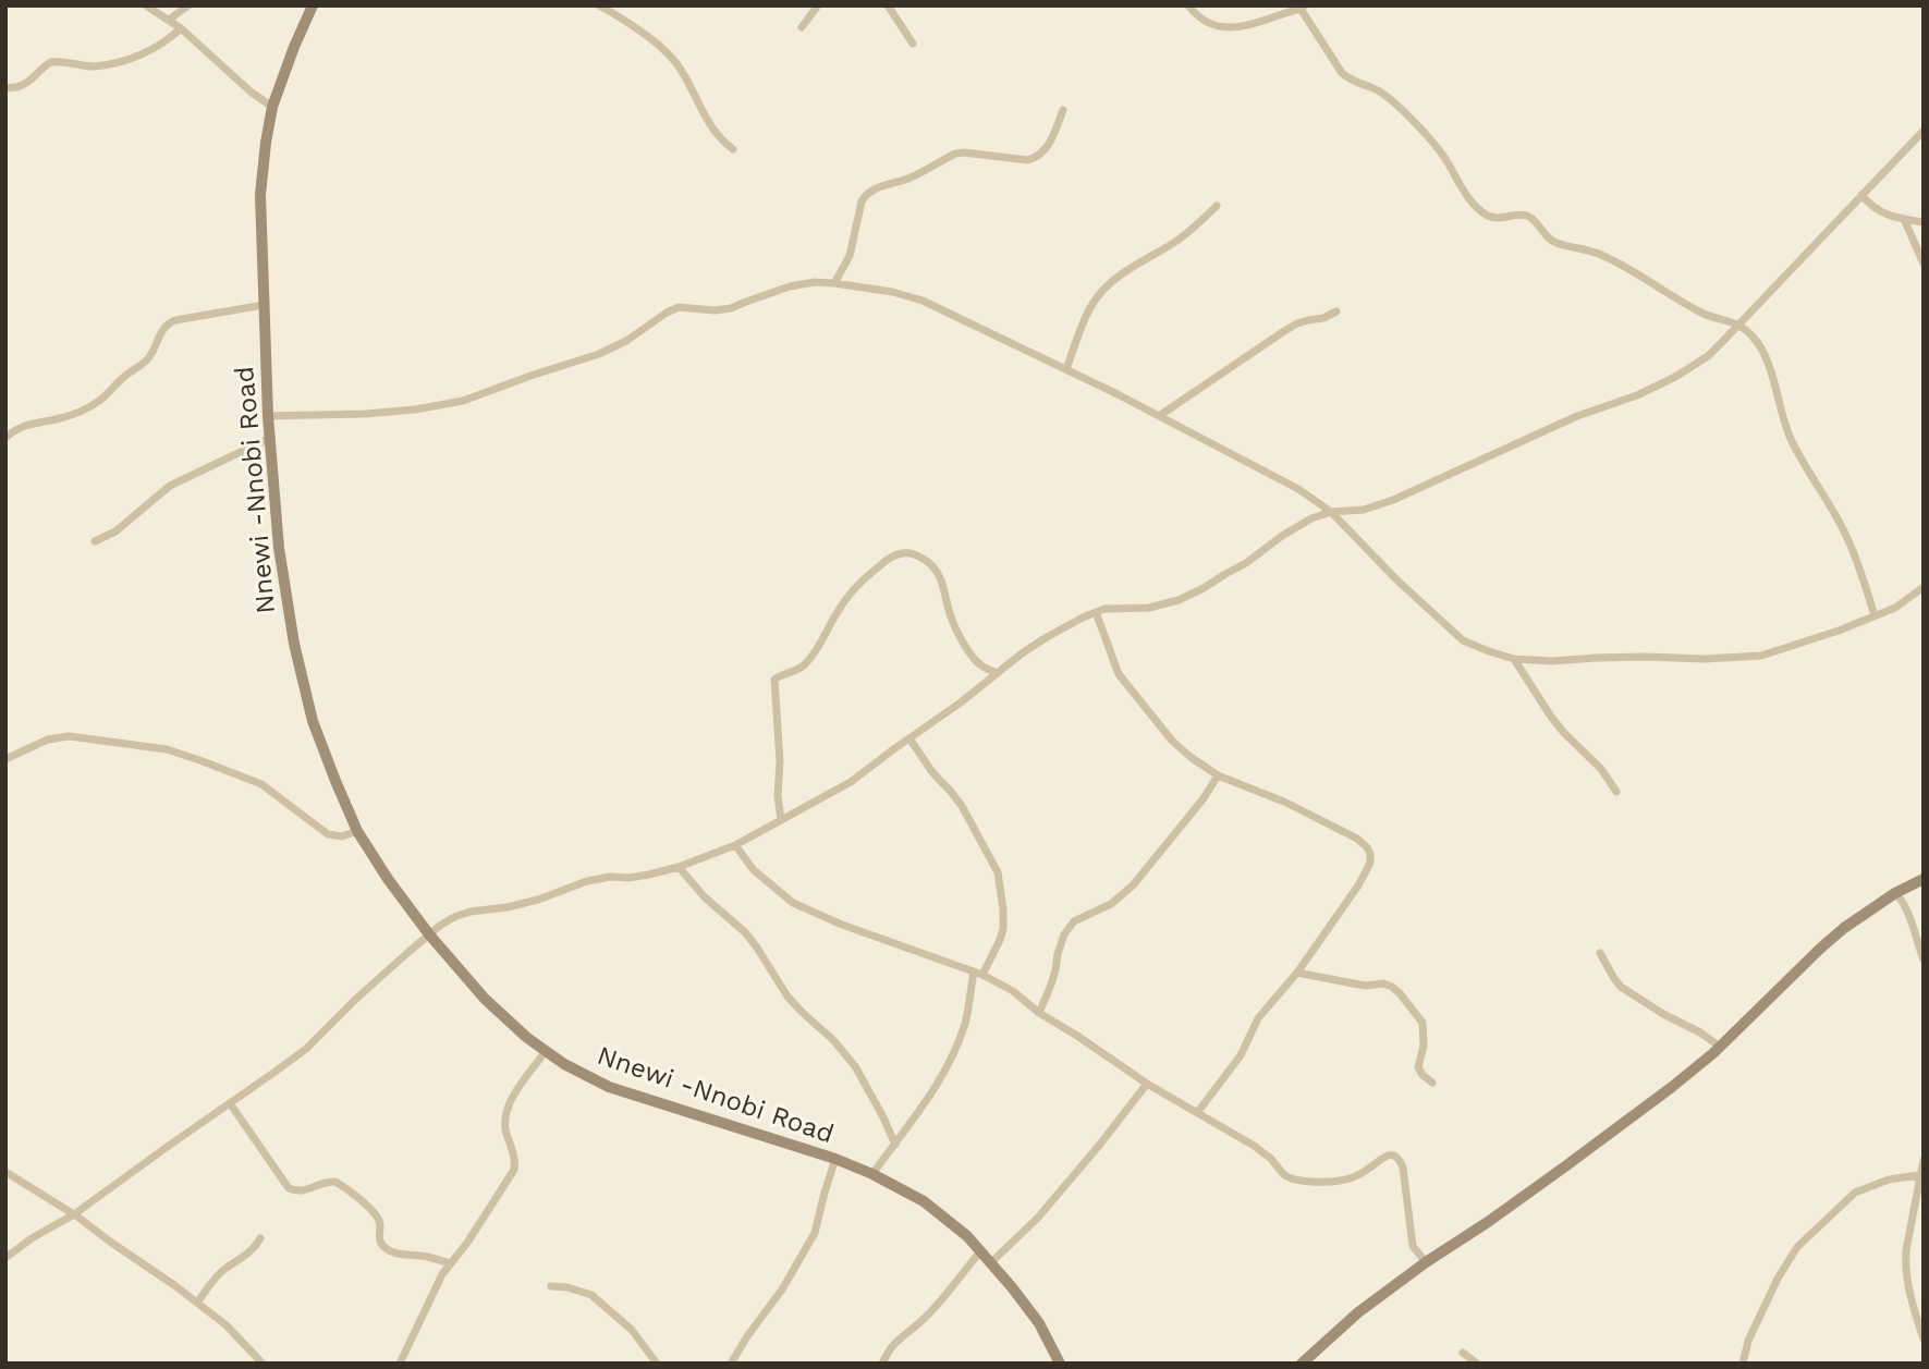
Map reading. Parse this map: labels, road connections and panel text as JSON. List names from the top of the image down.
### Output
{
  "streets": {
    "main road": ["Nnewi -Nnobi Road"]
  }
}
